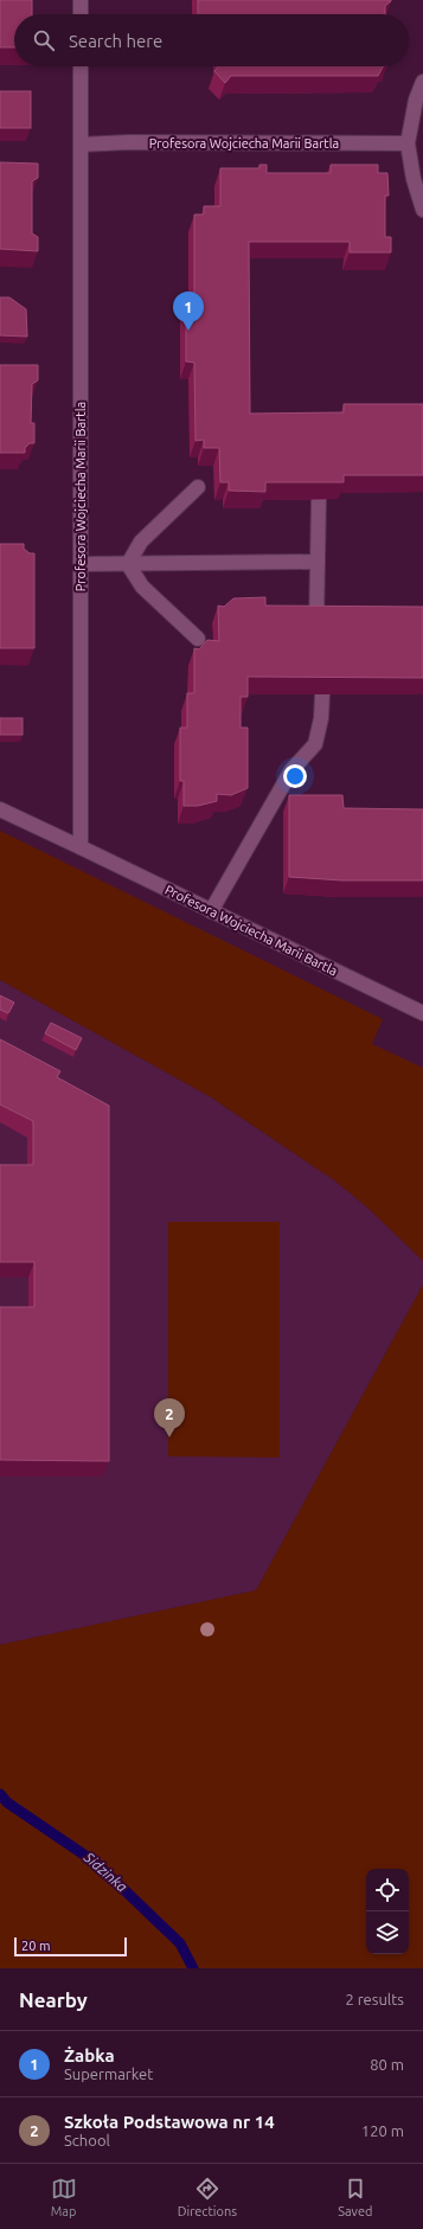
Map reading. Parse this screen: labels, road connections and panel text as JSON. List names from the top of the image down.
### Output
{
  "streets": {
    "street": ["Profesora Wojciecha Marii Bartla"]
  },
  "water": ["Sidzinka"],
  "scale_bar": "20 m",
  "page": {
    "search": "Search here",
    "pins": ["1", "2"],
    "scale": "20 m",
    "heading": ["Nearby", "2 results"],
    "list": [
      {
        "mark": "1",
        "name": "Żabka",
        "note": "Supermarket",
        "value": "80 m"
      },
      {
        "mark": "2",
        "name": "Szkoła Podstawowa nr 14",
        "note": "School",
        "value": "120 m"
      }
    ],
    "nav": ["Map", "Directions", "Saved"]
  }
}
